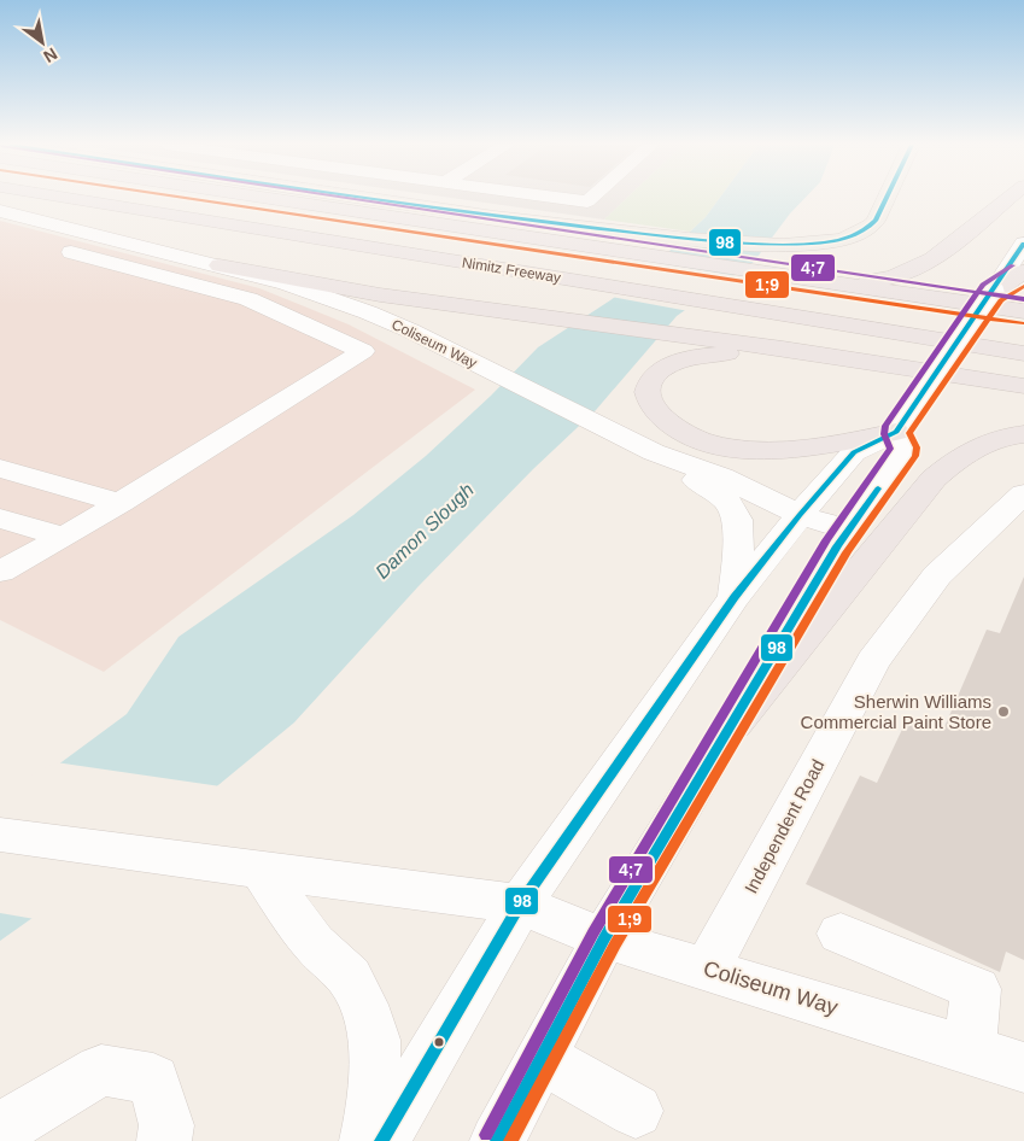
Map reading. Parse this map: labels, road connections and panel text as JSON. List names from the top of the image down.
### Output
{
  "streets": {
    "highway": ["Nimitz Freeway"],
    "street": ["Coliseum Way", "Independent Road"]
  },
  "crossings": [
    ["Coliseum Way", "Independent Road"]
  ],
  "water": ["Damon Slough"],
  "places": ["Sherwin Williams Commercial Paint Store"],
  "lines": ["transit line 98", "transit line 1;9", "transit line 4;7"],
  "north": "bottom right"
}
